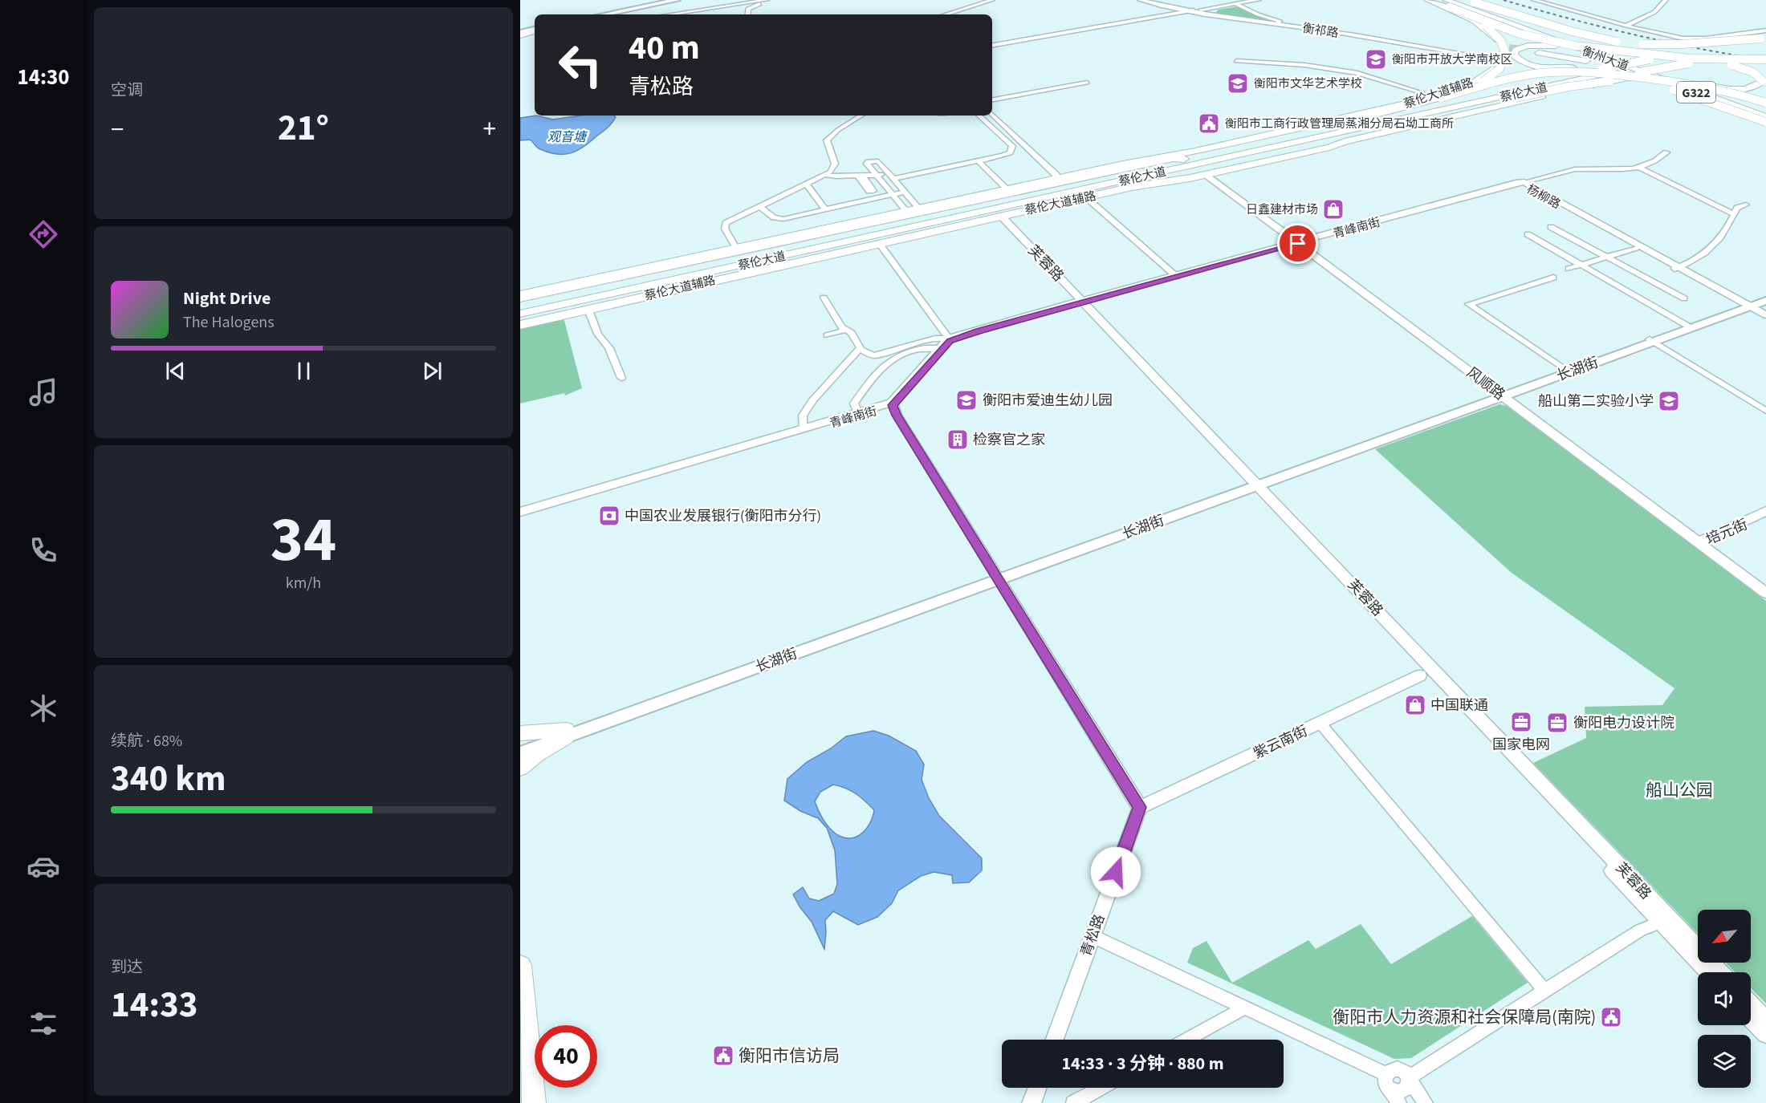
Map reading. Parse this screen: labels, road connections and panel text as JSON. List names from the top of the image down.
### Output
{
  "streets": {
    "main road": [
      "衡州大道",
      "蔡伦大道",
      "G322",
      "蔡伦大道辅路",
      "长湖街"
    ],
    "street": [
      "衡祁路",
      "杨柳路",
      "青峰南街",
      "芙蓉路",
      "风顺路",
      "培元街",
      "紫云南街",
      "青松路"
    ]
  },
  "crossings": [
    ["衡祁路", "蔡伦大道辅路"],
    ["蔡伦大道辅路", "风顺路"],
    ["杨柳路", "青峰南街"],
    ["杨柳路", "长湖街"],
    ["青峰南街", "芙蓉路"],
    ["青峰南街", "风顺路"],
    ["芙蓉路", "长湖街"],
    ["长湖街", "风顺路"],
    ["风顺路", "培元街"],
    ["紫云南街", "青松路"]
  ],
  "water": ["观音塘"],
  "parks": ["船山公园"],
  "places": {
    "school or university": [
      "衡阳市开放大学南校区",
      "衡阳市文华艺术学校",
      "衡阳市爱迪生幼儿园",
      "船山第二实验小学"
    ],
    "public building": ["衡阳市工商行政管理局蒸湘分局石坳工商所", "衡阳市人力资源和社会保障局(南院)", "衡阳市信访局"],
    "shop": ["日鑫建材市场", "中国联通"],
    "building": ["检察官之家"],
    "bank": ["中国农业发展银行(衡阳市分行)"],
    "office": ["国家电网", "衡阳电力设计院"]
  },
  "north": "bottom left",
  "page": {
    "tabs": "14:30",
    "tile": [
      "空调",
      ["34", "km/h"],
      ["续航 · 68%", "340 km"],
      ["到达", "14:33"]
    ],
    "turn": ["40 m", "青松路"],
    "heat": ["−", "21°", "+"],
    "song": ["Night Drive", "The Halogens"],
    "limit": "40",
    "trip": "14:33 · 3 分钟 · 880 m"
  }
}
